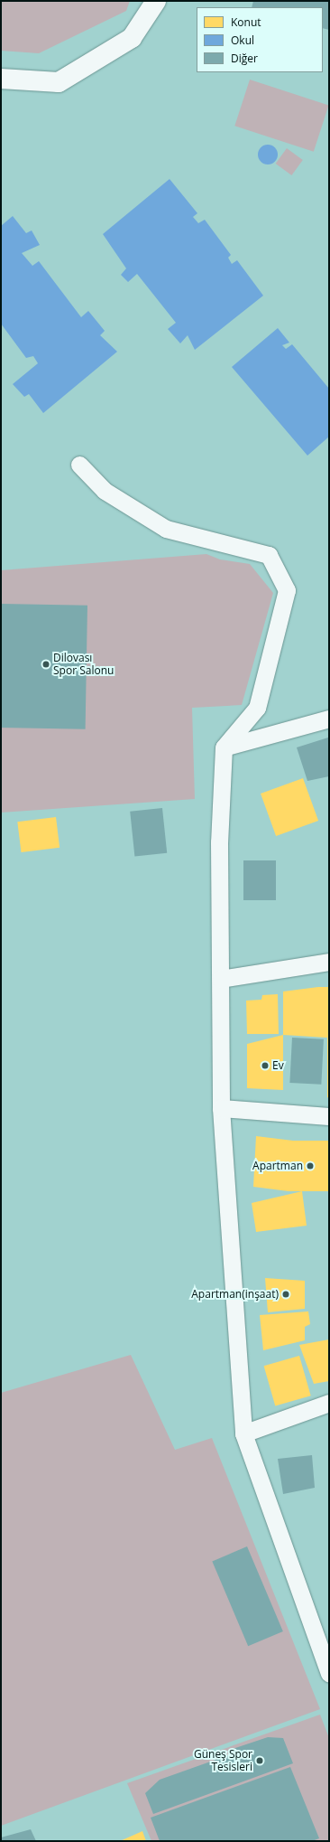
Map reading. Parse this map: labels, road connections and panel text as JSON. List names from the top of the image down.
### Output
{
  "places": [
    "Dilovası Spor Salonu",
    "Ev",
    "Apartman",
    "Apartman(inşaat)",
    "Güneş Spor Tesisleri"
  ],
  "legend": ["Konut", "Okul", "Diğer"]
}
